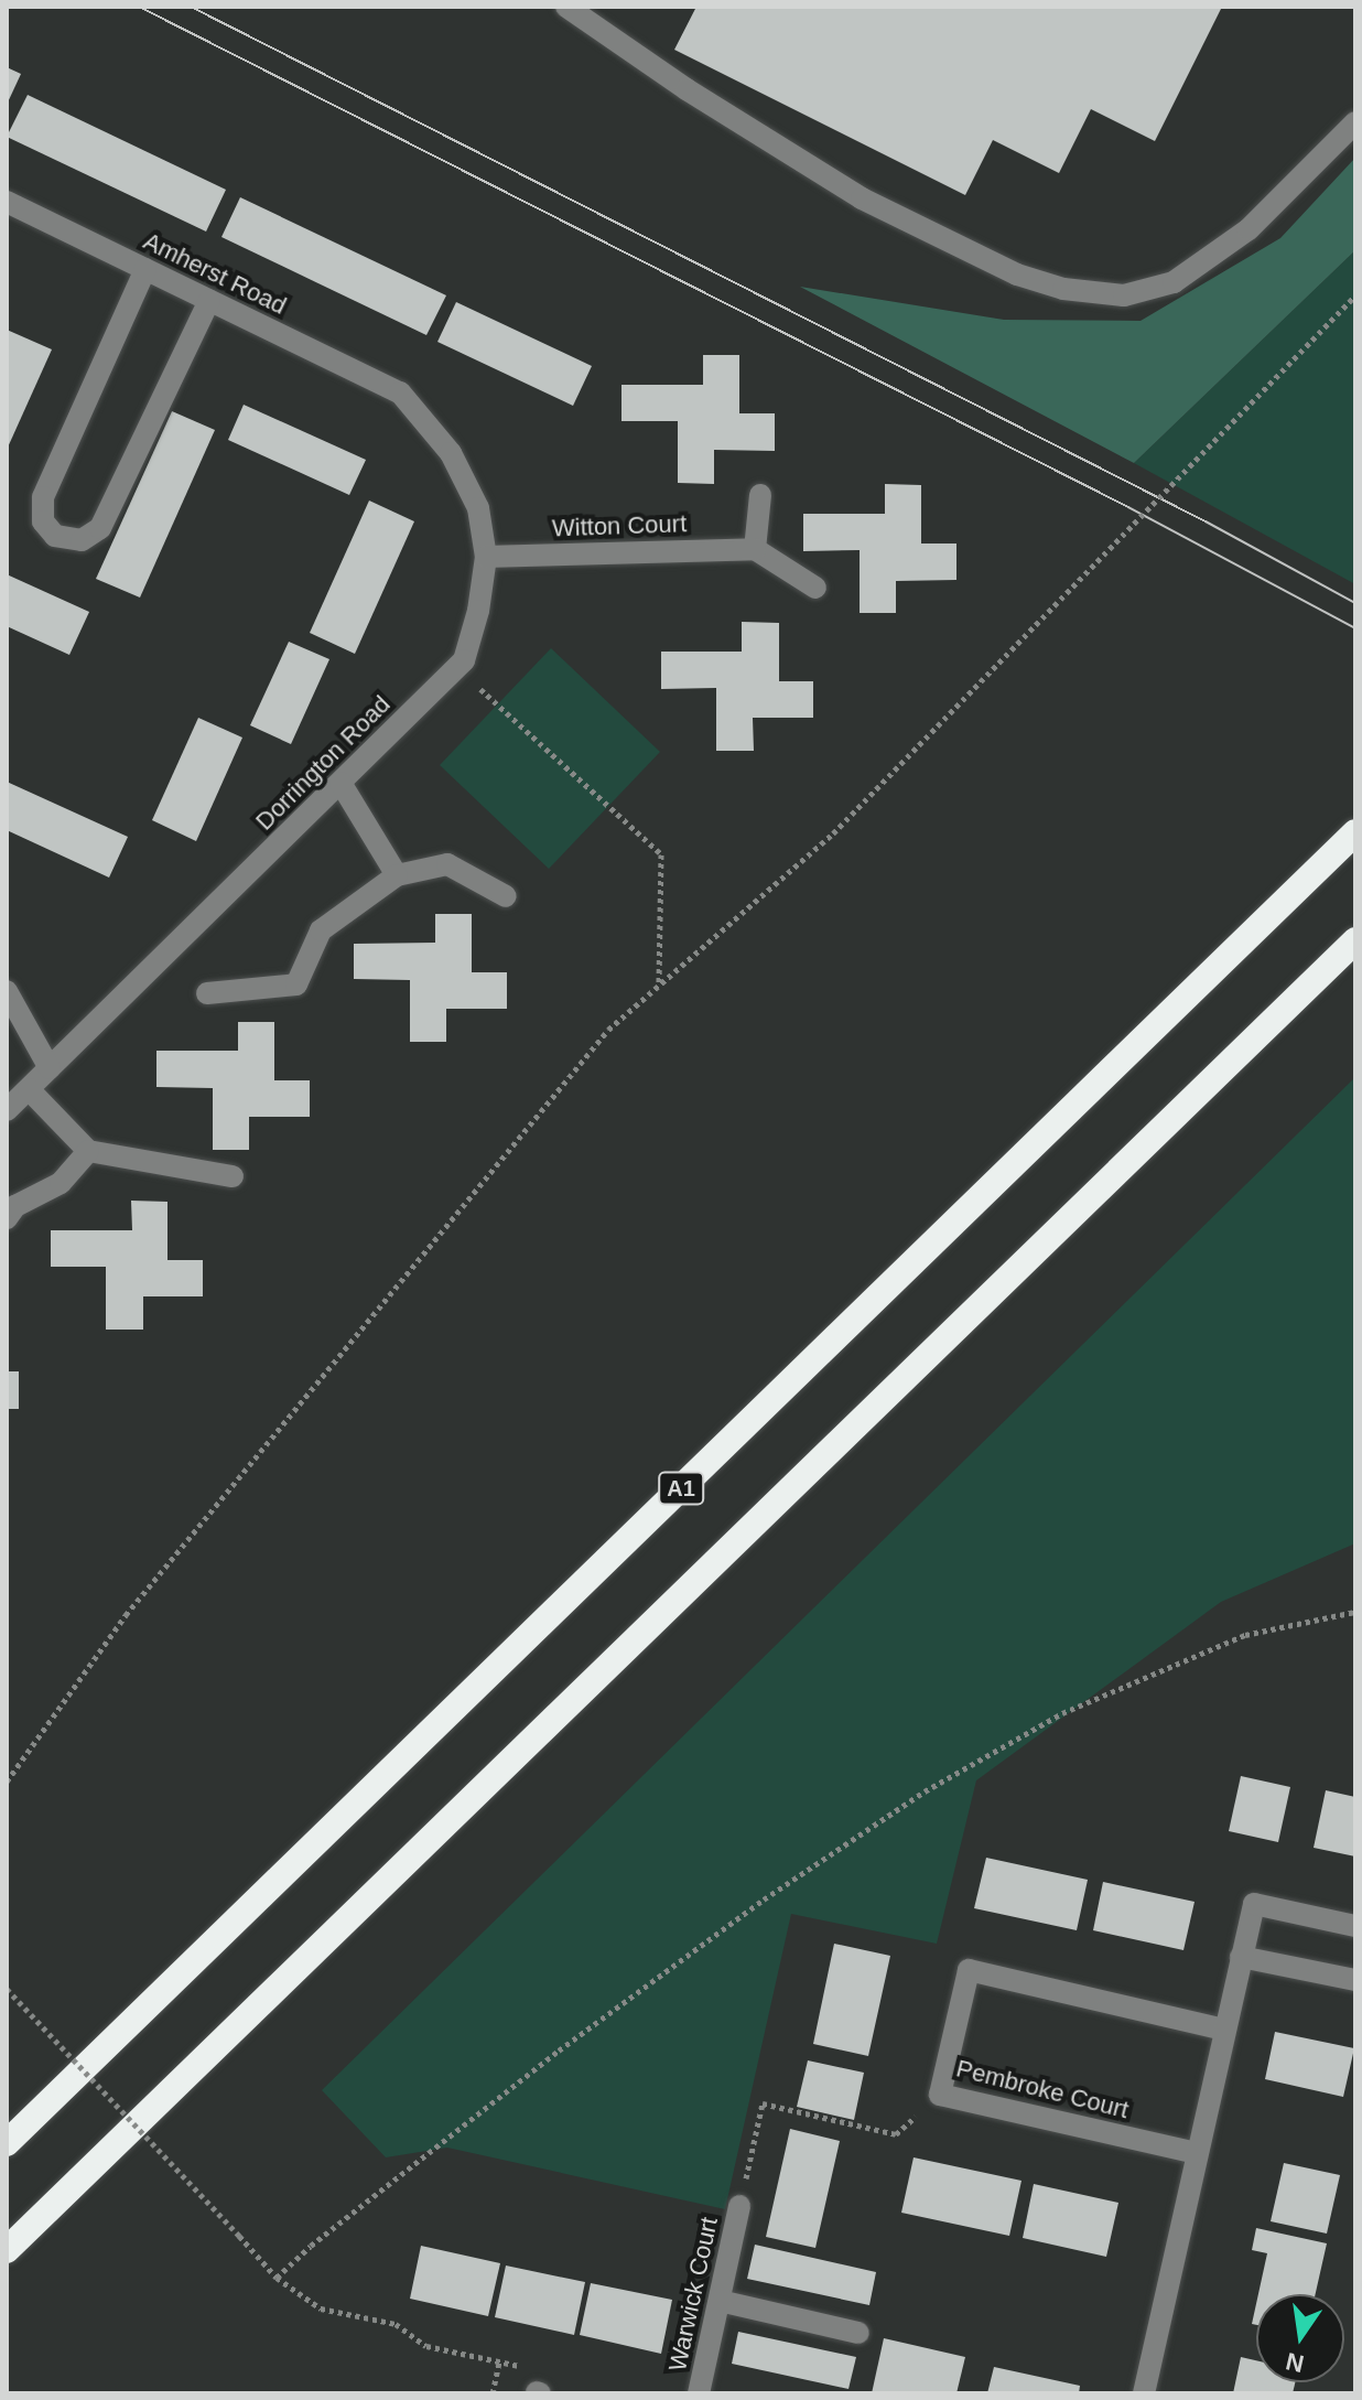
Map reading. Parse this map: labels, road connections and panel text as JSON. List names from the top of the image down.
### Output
{
  "streets": {
    "highway": ["A1"],
    "street": [
      "Amherst Road",
      "Witton Court",
      "Dorrington Road",
      "Pembroke Court",
      "Warwick Court"
    ]
  },
  "crossings": [
    ["Amherst Road", "Dorrington Road"],
    ["Witton Court", "Dorrington Road"]
  ],
  "north": "bottom"
}
